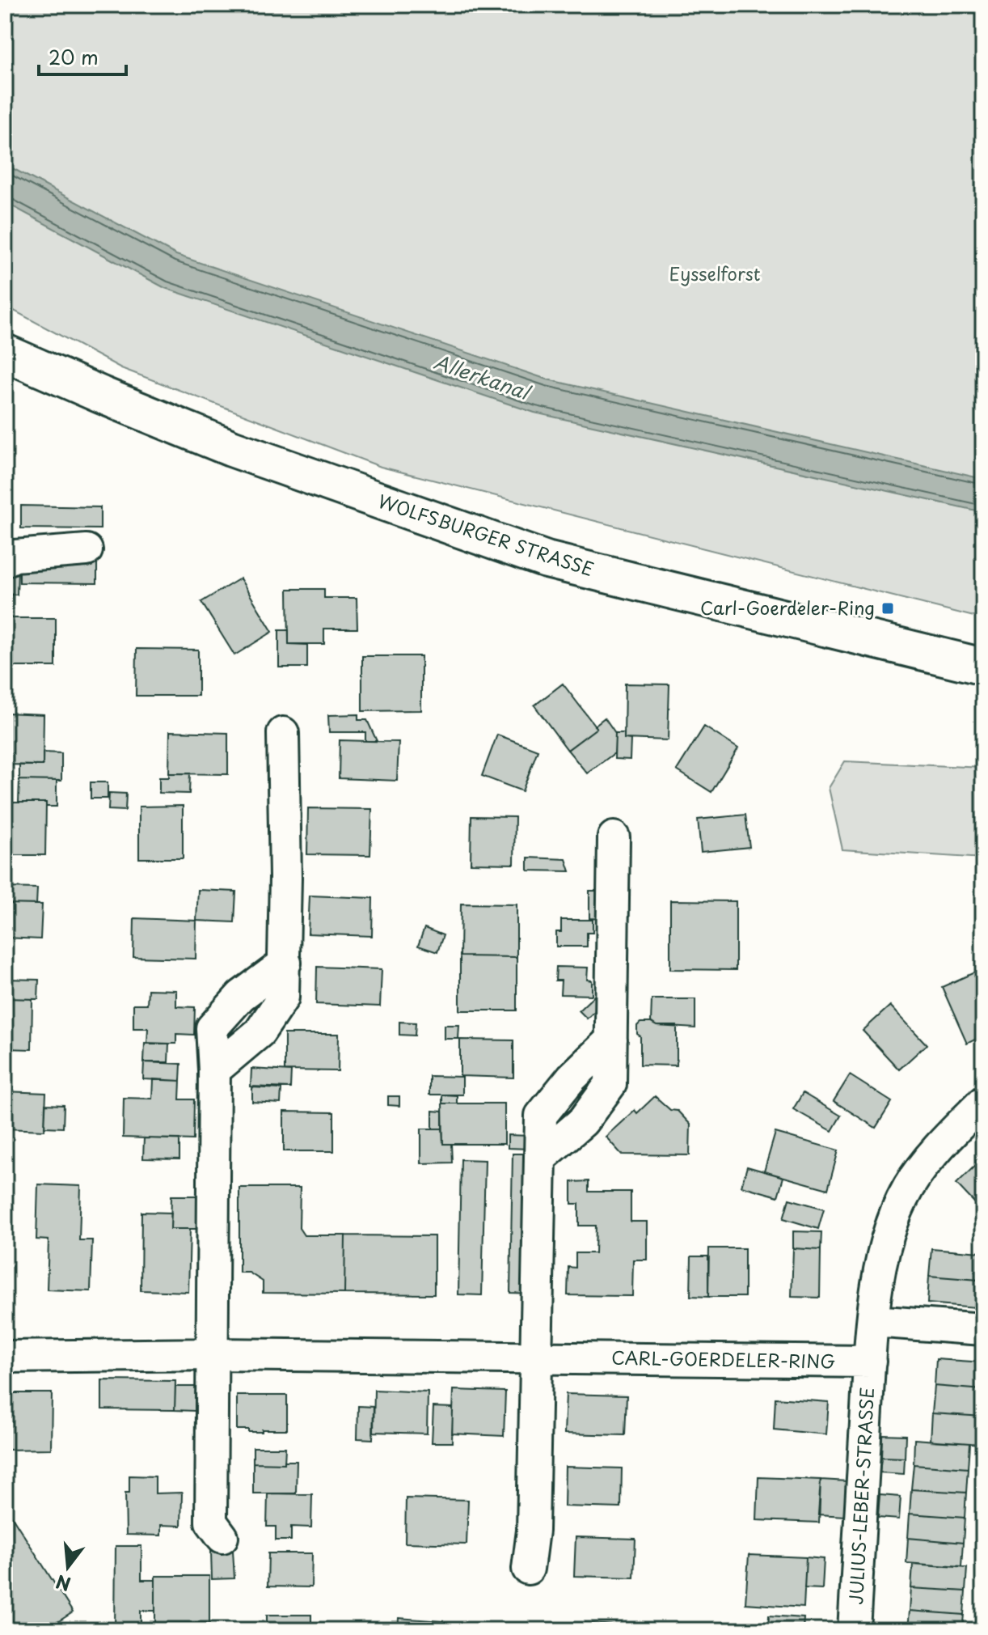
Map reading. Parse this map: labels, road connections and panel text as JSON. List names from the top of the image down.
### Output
{
  "streets": {
    "street": ["WOLFSBURGER STRASSE", "CARL-GOERDELER-RING", "JULIUS-LEBER-STRASSE"]
  },
  "crossings": [
    ["CARL-GOERDELER-RING", "JULIUS-LEBER-STRASSE"]
  ],
  "water": ["Allerkanal"],
  "parks": ["Eysselforst"],
  "places": {
    "transit": ["Carl-Goerdeler-Ring"]
  },
  "scale_bar": "20 m",
  "north": "bottom"
}
